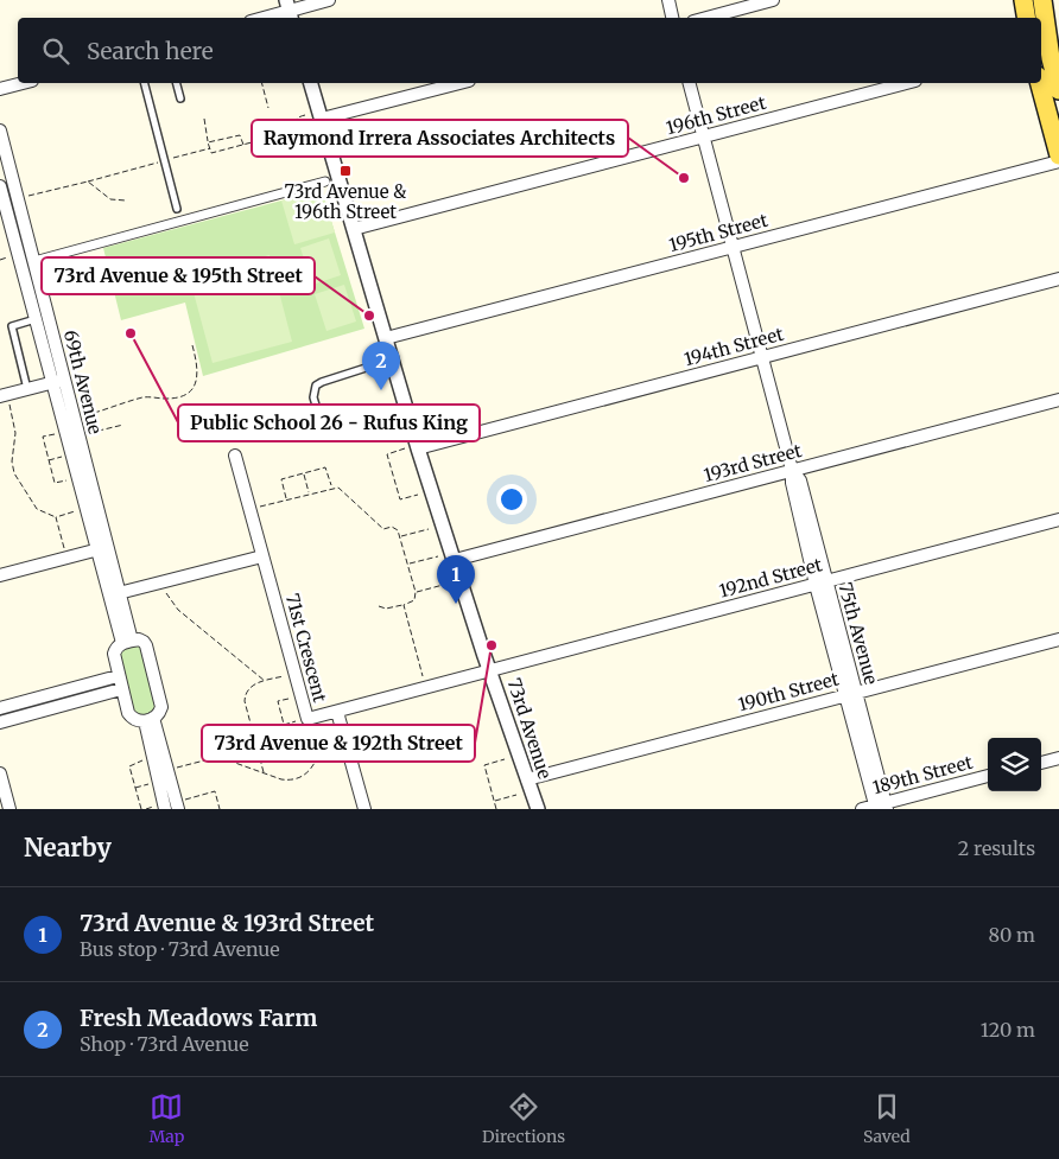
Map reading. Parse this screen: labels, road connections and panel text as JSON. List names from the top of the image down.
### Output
{
  "streets": {
    "street": [
      "196th Street",
      "195th Street",
      "194th Street",
      "69th Avenue",
      "193rd Street",
      "192nd Street",
      "75th Avenue",
      "71st Crescent",
      "190th Street",
      "73rd Avenue",
      "189th Street"
    ]
  },
  "crossings": [
    ["196th Street", "75th Avenue"],
    ["196th Street", "73rd Avenue"],
    ["195th Street", "75th Avenue"],
    ["195th Street", "73rd Avenue"],
    ["194th Street", "75th Avenue"],
    ["194th Street", "73rd Avenue"],
    ["193rd Street", "75th Avenue"],
    ["193rd Street", "73rd Avenue"],
    ["192nd Street", "75th Avenue"],
    ["192nd Street", "71st Crescent"],
    ["192nd Street", "73rd Avenue"],
    ["75th Avenue", "190th Street"],
    ["75th Avenue", "189th Street"],
    ["71st Crescent", "73rd Avenue"],
    ["190th Street", "73rd Avenue"]
  ],
  "places": {
    "transit": ["73rd Avenue & 196th Street"],
    "other": [
      "Raymond Irrera Associates Architects",
      "73rd Avenue & 195th Street",
      "Public School 26 - Rufus King",
      "73rd Avenue & 192th Street"
    ]
  },
  "page": {
    "search": "Search here",
    "pins": ["2", "1"],
    "heading": ["Nearby", "2 results"],
    "list": [
      {
        "mark": "1",
        "name": "73rd Avenue & 193rd Street",
        "note": "Bus stop · 73rd Avenue",
        "value": "80 m"
      },
      {
        "mark": "2",
        "name": "Fresh Meadows Farm",
        "note": "Shop · 73rd Avenue",
        "value": "120 m"
      }
    ],
    "nav": ["Map", "Directions", "Saved"]
  }
}
